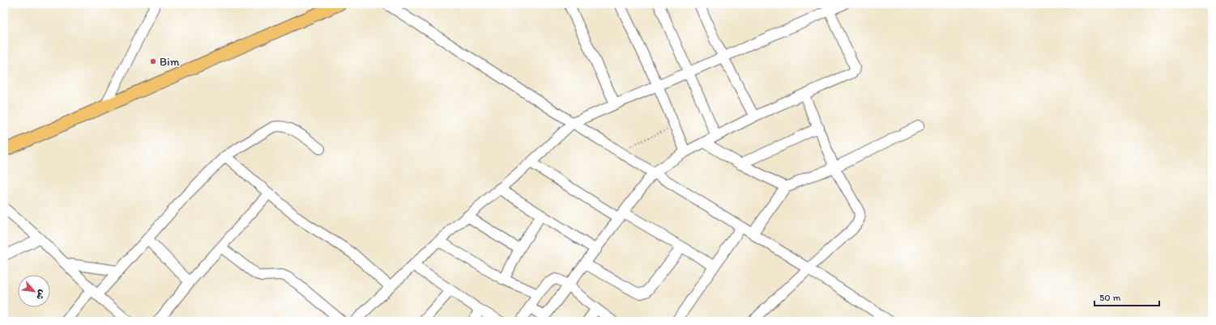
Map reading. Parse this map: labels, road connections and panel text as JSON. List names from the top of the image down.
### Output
{
  "places": ["Bim"],
  "scale_bar": "50 m",
  "north": "bottom right"
}
